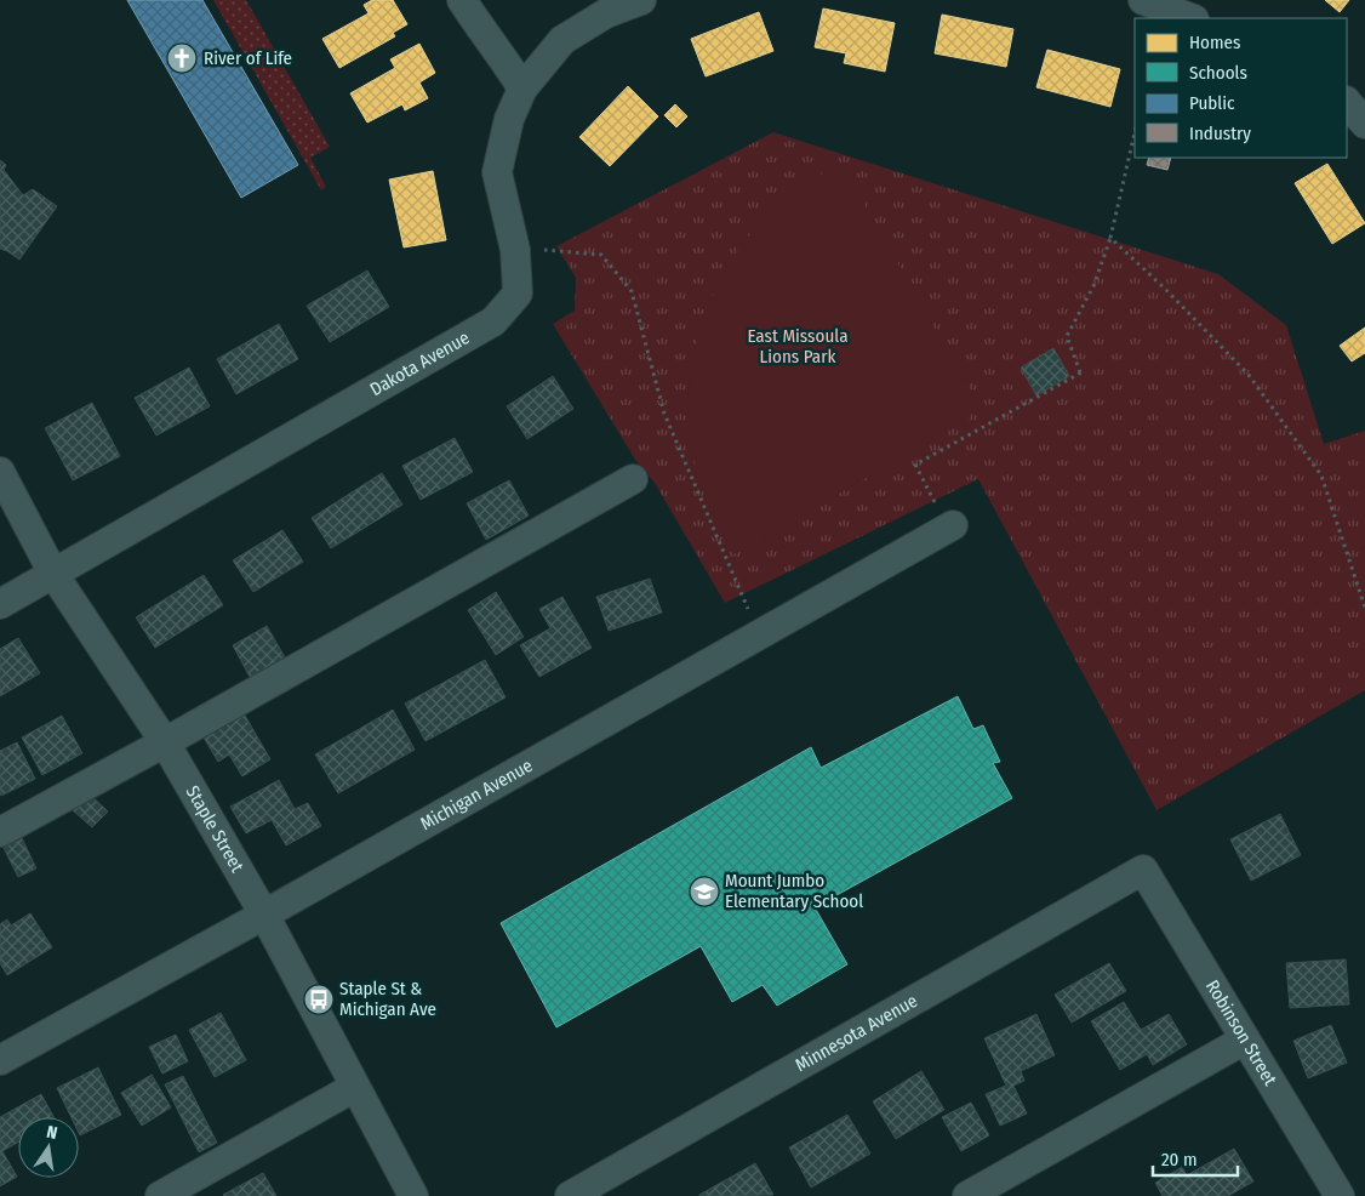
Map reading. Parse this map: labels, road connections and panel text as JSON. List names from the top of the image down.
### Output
{
  "streets": {
    "street": [
      "Dakota Avenue",
      "Michigan Avenue",
      "Staple Street",
      "Minnesota Avenue",
      "Robinson Street"
    ]
  },
  "crossings": [
    ["Dakota Avenue", "Staple Street"],
    ["Michigan Avenue", "Staple Street"],
    ["Minnesota Avenue", "Robinson Street"]
  ],
  "parks": ["East Missoula Lions Park"],
  "places": {
    "church": ["River of Life"],
    "school or university": ["Mount Jumbo Elementary School"],
    "bus stop": ["Staple St & Michigan Ave"]
  },
  "legend": [
    "Homes",
    "Schools",
    "Public",
    "Industry"
  ],
  "scale_bar": "20 m",
  "north": "top"
}
